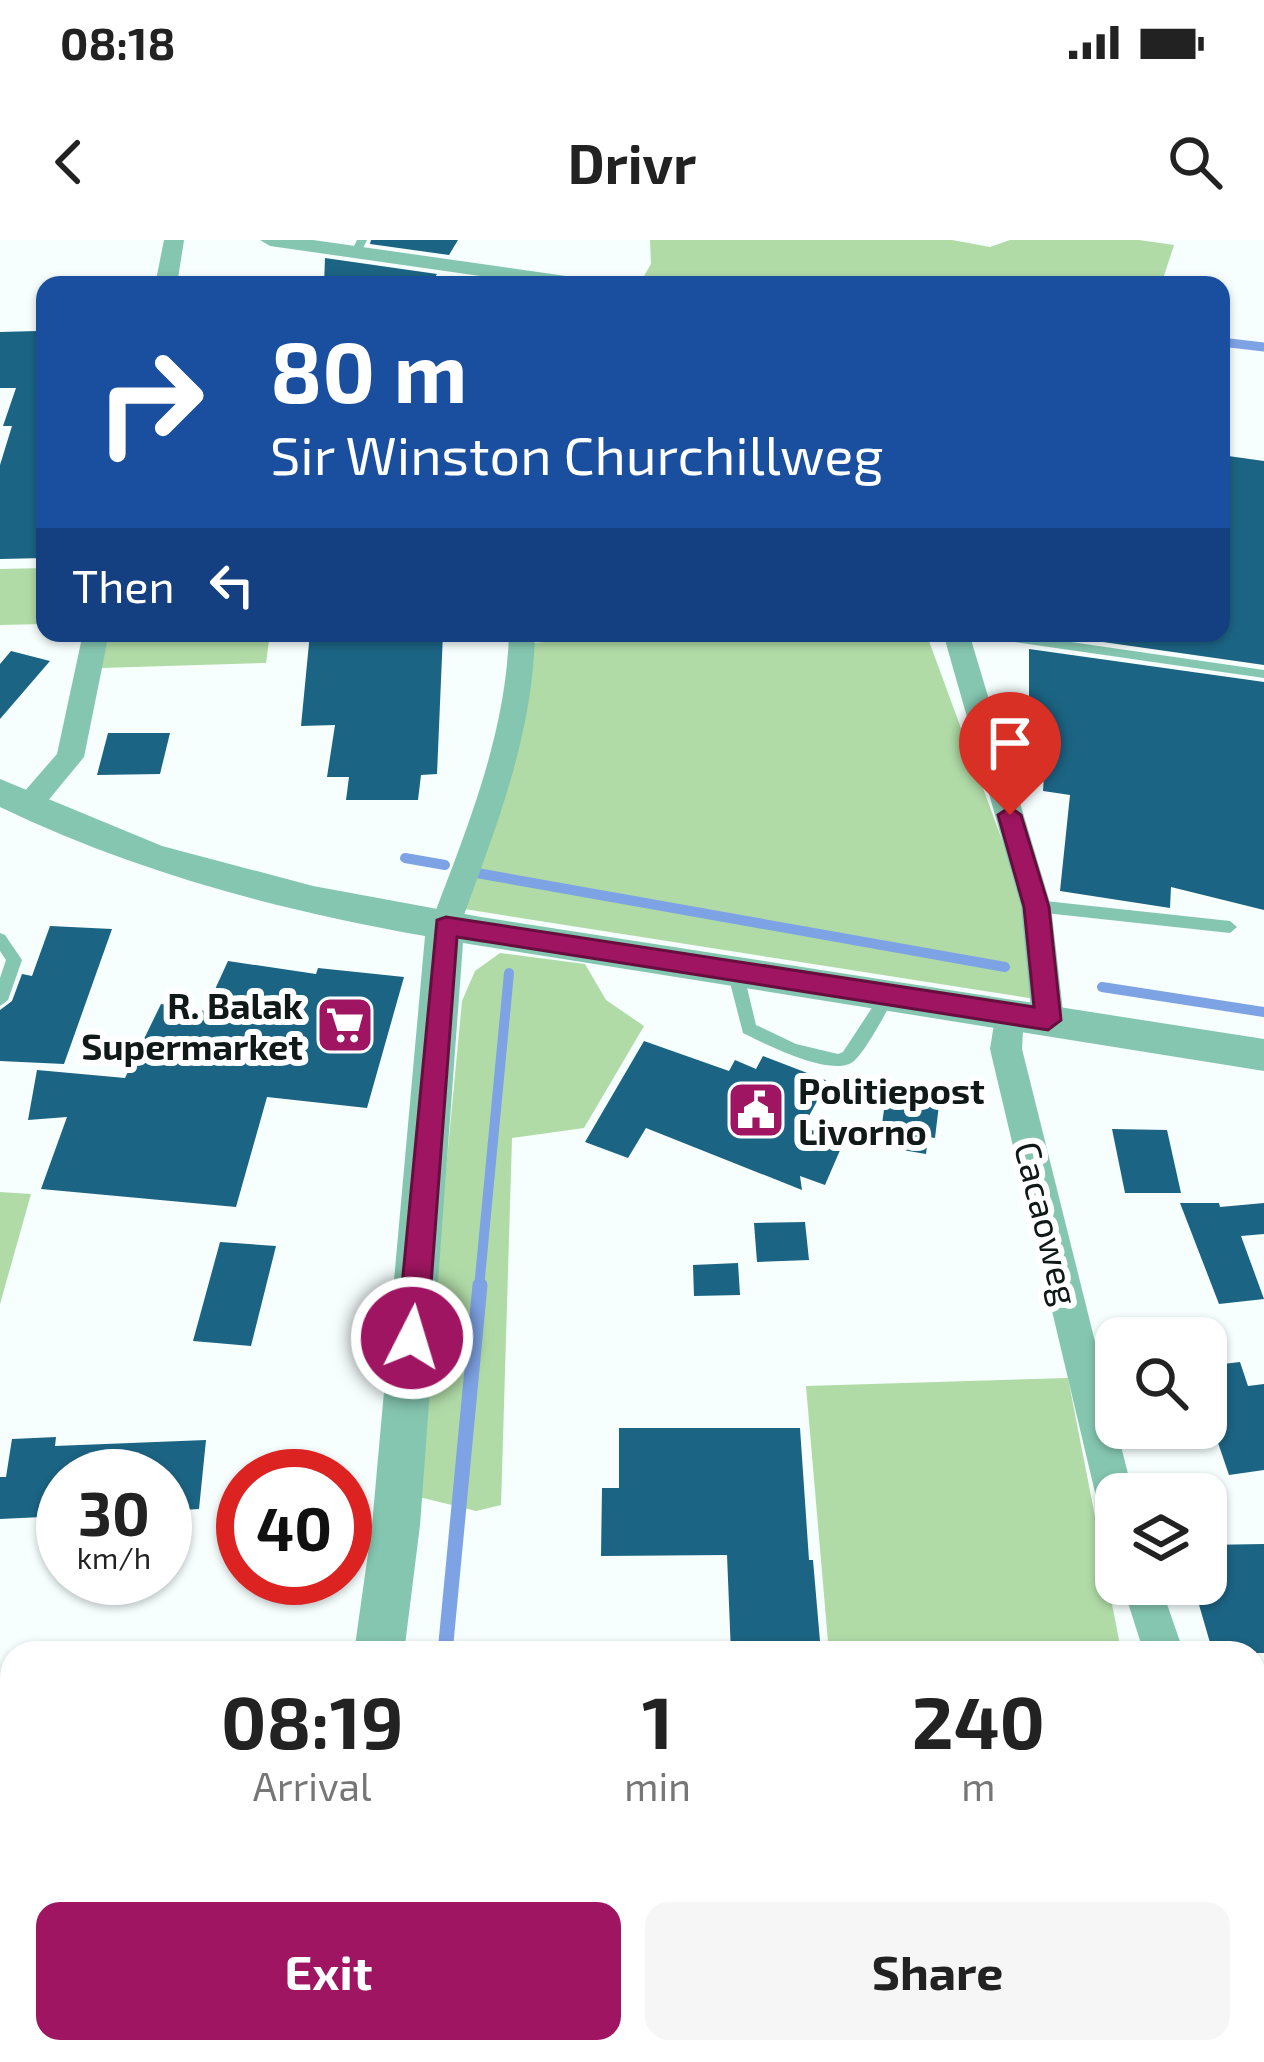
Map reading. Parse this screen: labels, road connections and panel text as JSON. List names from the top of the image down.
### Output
{
  "streets": {
    "street": ["Cacaoweg"]
  },
  "places": {
    "supermarket": ["R. Balak Supermarket"],
    "public building": ["Politiepost Livorno"]
  },
  "page": {
    "status": "08:18",
    "header": "Drivr",
    "turn": ["80 m", "Sir Winston Churchillweg"],
    "then": "Then",
    "speed": "30 km/h",
    "limit": "40",
    "eta": [
      "08:19",
      "Arrival",
      "1",
      "min",
      "240",
      "m"
    ],
    "buttons": ["Exit", "Share"]
  }
}
